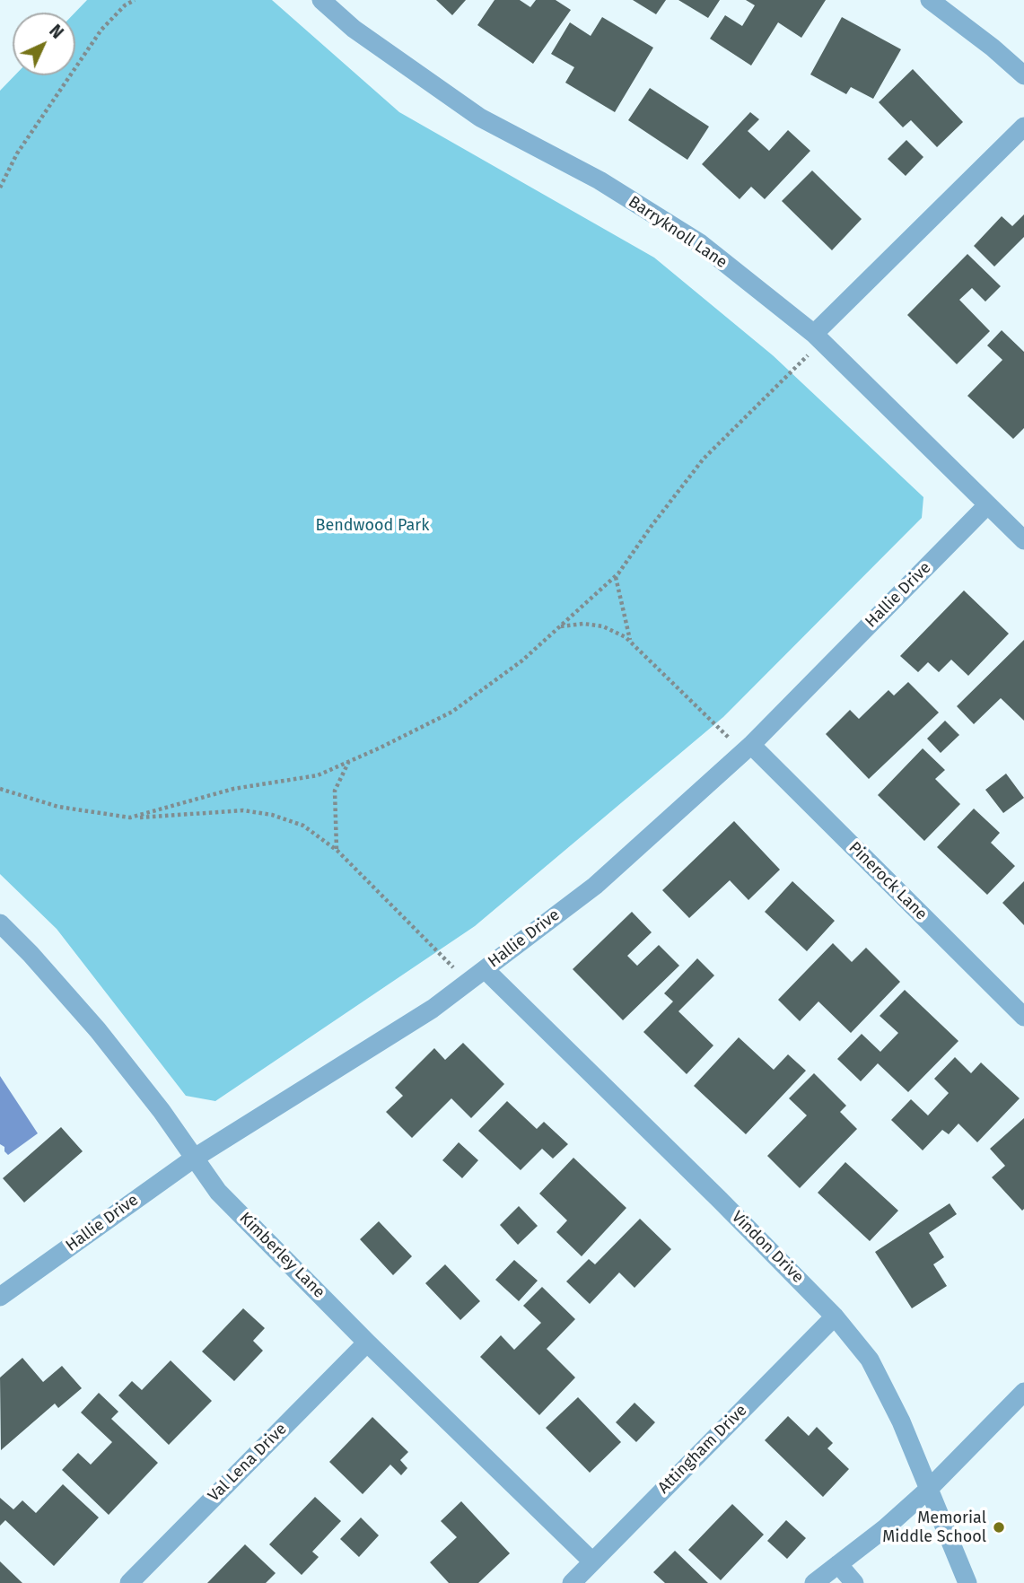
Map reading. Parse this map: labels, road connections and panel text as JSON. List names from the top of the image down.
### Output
{
  "streets": {
    "street": [
      "Barryknoll Lane",
      "Hallie Drive",
      "Pinerock Lane",
      "Vindon Drive",
      "Kimberley Lane",
      "Attingham Drive",
      "Val Lena Drive"
    ]
  },
  "crossings": [
    ["Barryknoll Lane", "Hallie Drive"],
    ["Hallie Drive", "Pinerock Lane"],
    ["Hallie Drive", "Vindon Drive"],
    ["Hallie Drive", "Kimberley Lane"],
    ["Vindon Drive", "Attingham Drive"],
    ["Kimberley Lane", "Attingham Drive"],
    ["Kimberley Lane", "Val Lena Drive"]
  ],
  "parks": ["Bendwood Park"],
  "places": ["Memorial Middle School"],
  "north": "top right"
}
